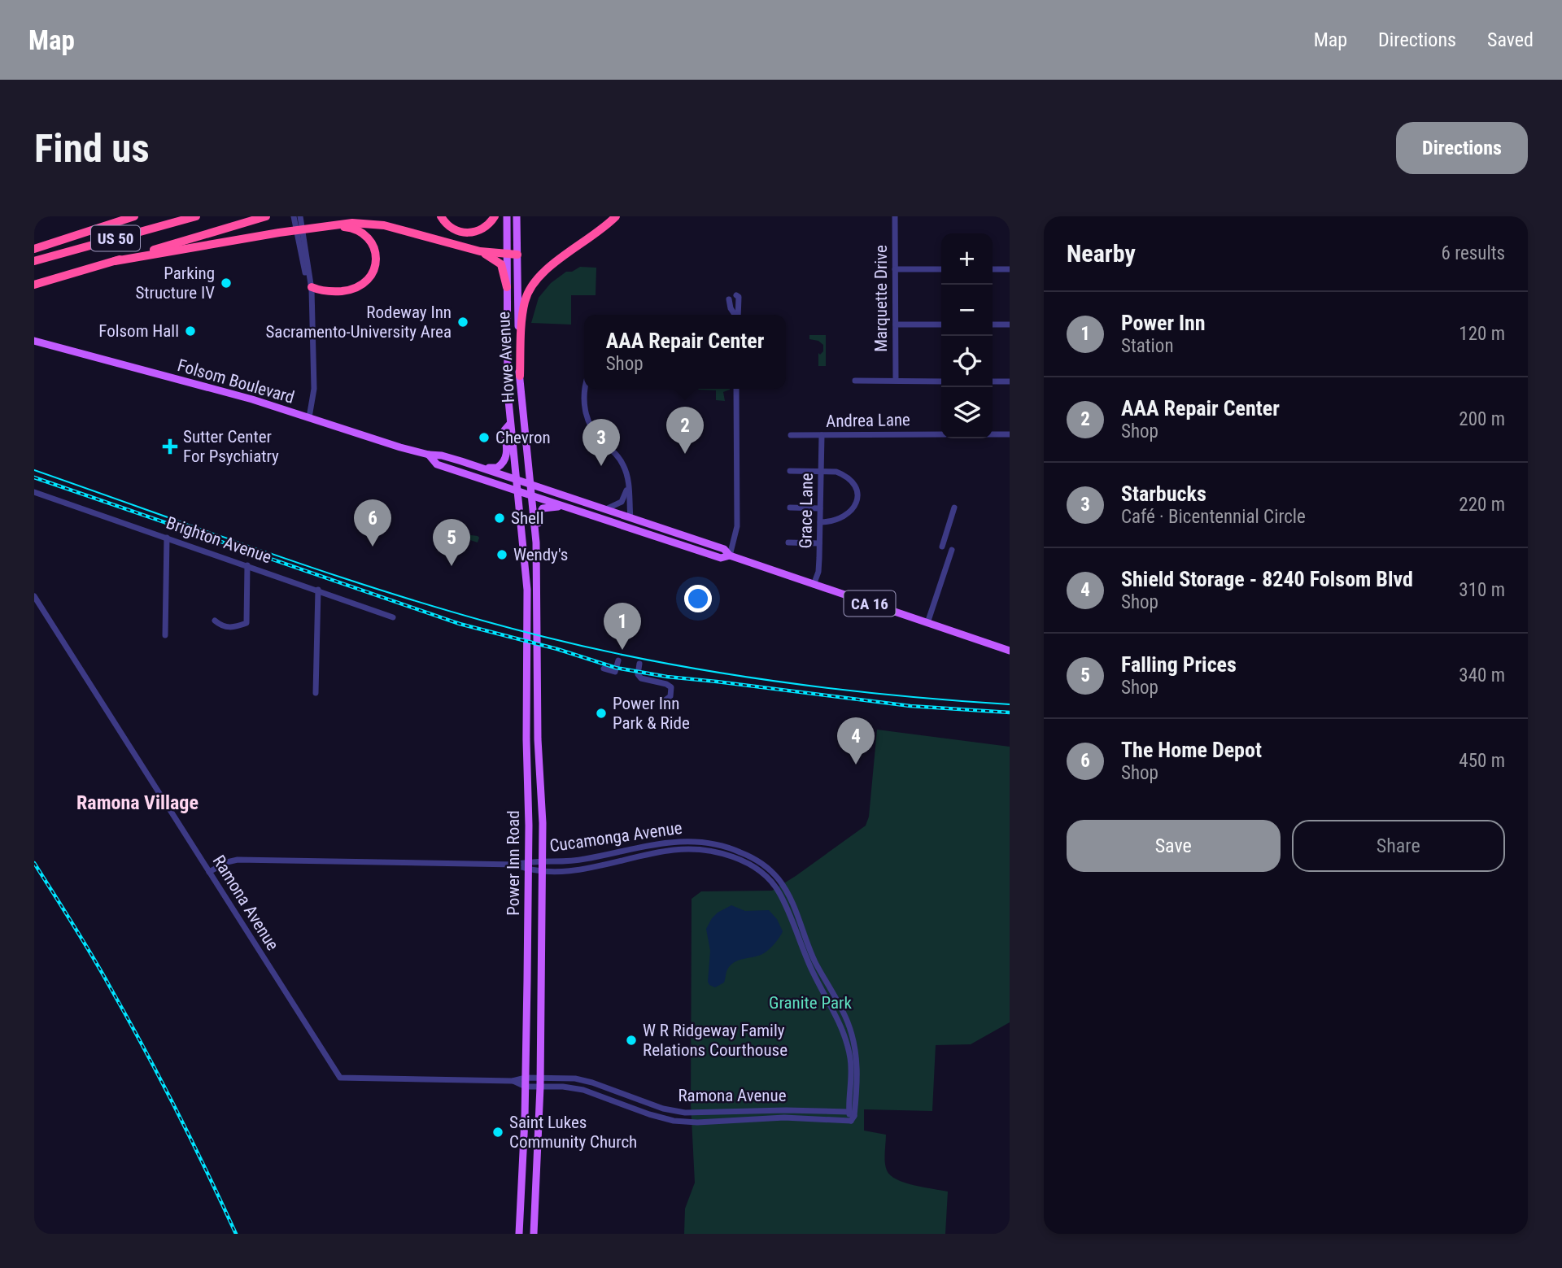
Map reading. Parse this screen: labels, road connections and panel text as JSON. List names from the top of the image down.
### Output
{
  "streets": {
    "highway": ["US 50"],
    "main road": [
      "Howe Avenue",
      "Folsom Boulevard",
      "CA 16",
      "Power Inn Road"
    ],
    "street": [
      "Marquette Drive",
      "Andrea Lane",
      "Grace Lane",
      "Brighton Avenue",
      "Cucamonga Avenue",
      "Ramona Avenue"
    ]
  },
  "crossings": [
    ["Howe Avenue", "Folsom Boulevard"],
    ["Howe Avenue", "Power Inn Road"],
    ["Folsom Boulevard", "Grace Lane"],
    ["Folsom Boulevard", "Power Inn Road"],
    ["Andrea Lane", "Grace Lane"],
    ["Cucamonga Avenue", "Power Inn Road"],
    ["Cucamonga Avenue", "Ramona Avenue"],
    ["Power Inn Road", "Ramona Avenue"]
  ],
  "districts": ["Ramona Village"],
  "parks": ["Granite Park"],
  "places": {
    "other": [
      "Parking Structure IV",
      "Rodeway Inn Sacramento-University Area",
      "Folsom Hall",
      "Chevron",
      "Shell",
      "Wendy's",
      "Power Inn Park & Ride",
      "W R Ridgeway Family Relations Courthouse",
      "Saint Lukes Community Church"
    ],
    "health": ["Sutter Center For Psychiatry"]
  },
  "page": {
    "header": "Map",
    "nav": ["Map", "Directions", "Saved"],
    "buttons": [
      "Directions",
      ["Save", "Share"]
    ],
    "title": "Find us",
    "heading": ["Nearby", "6 results"],
    "map_buttons": ["+", "−"],
    "list": [
      {
        "mark": "1",
        "name": "Power Inn",
        "note": "Station",
        "value": "120 m"
      },
      {
        "mark": "2",
        "name": "AAA Repair Center",
        "note": "Shop",
        "value": "200 m"
      },
      {
        "mark": "3",
        "name": "Starbucks",
        "note": "Café · Bicentennial Circle",
        "value": "220 m"
      },
      {
        "mark": "4",
        "name": "Shield Storage - 8240 Folsom Blvd",
        "note": "Shop",
        "value": "310 m"
      },
      {
        "mark": "5",
        "name": "Falling Prices",
        "note": "Shop",
        "value": "340 m"
      },
      {
        "mark": "6",
        "name": "The Home Depot",
        "note": "Shop",
        "value": "450 m"
      }
    ],
    "popup": ["AAA Repair Center", "Shop"],
    "pins": [
      "2",
      "3",
      "6",
      "5",
      "1",
      "4"
    ]
  }
}
